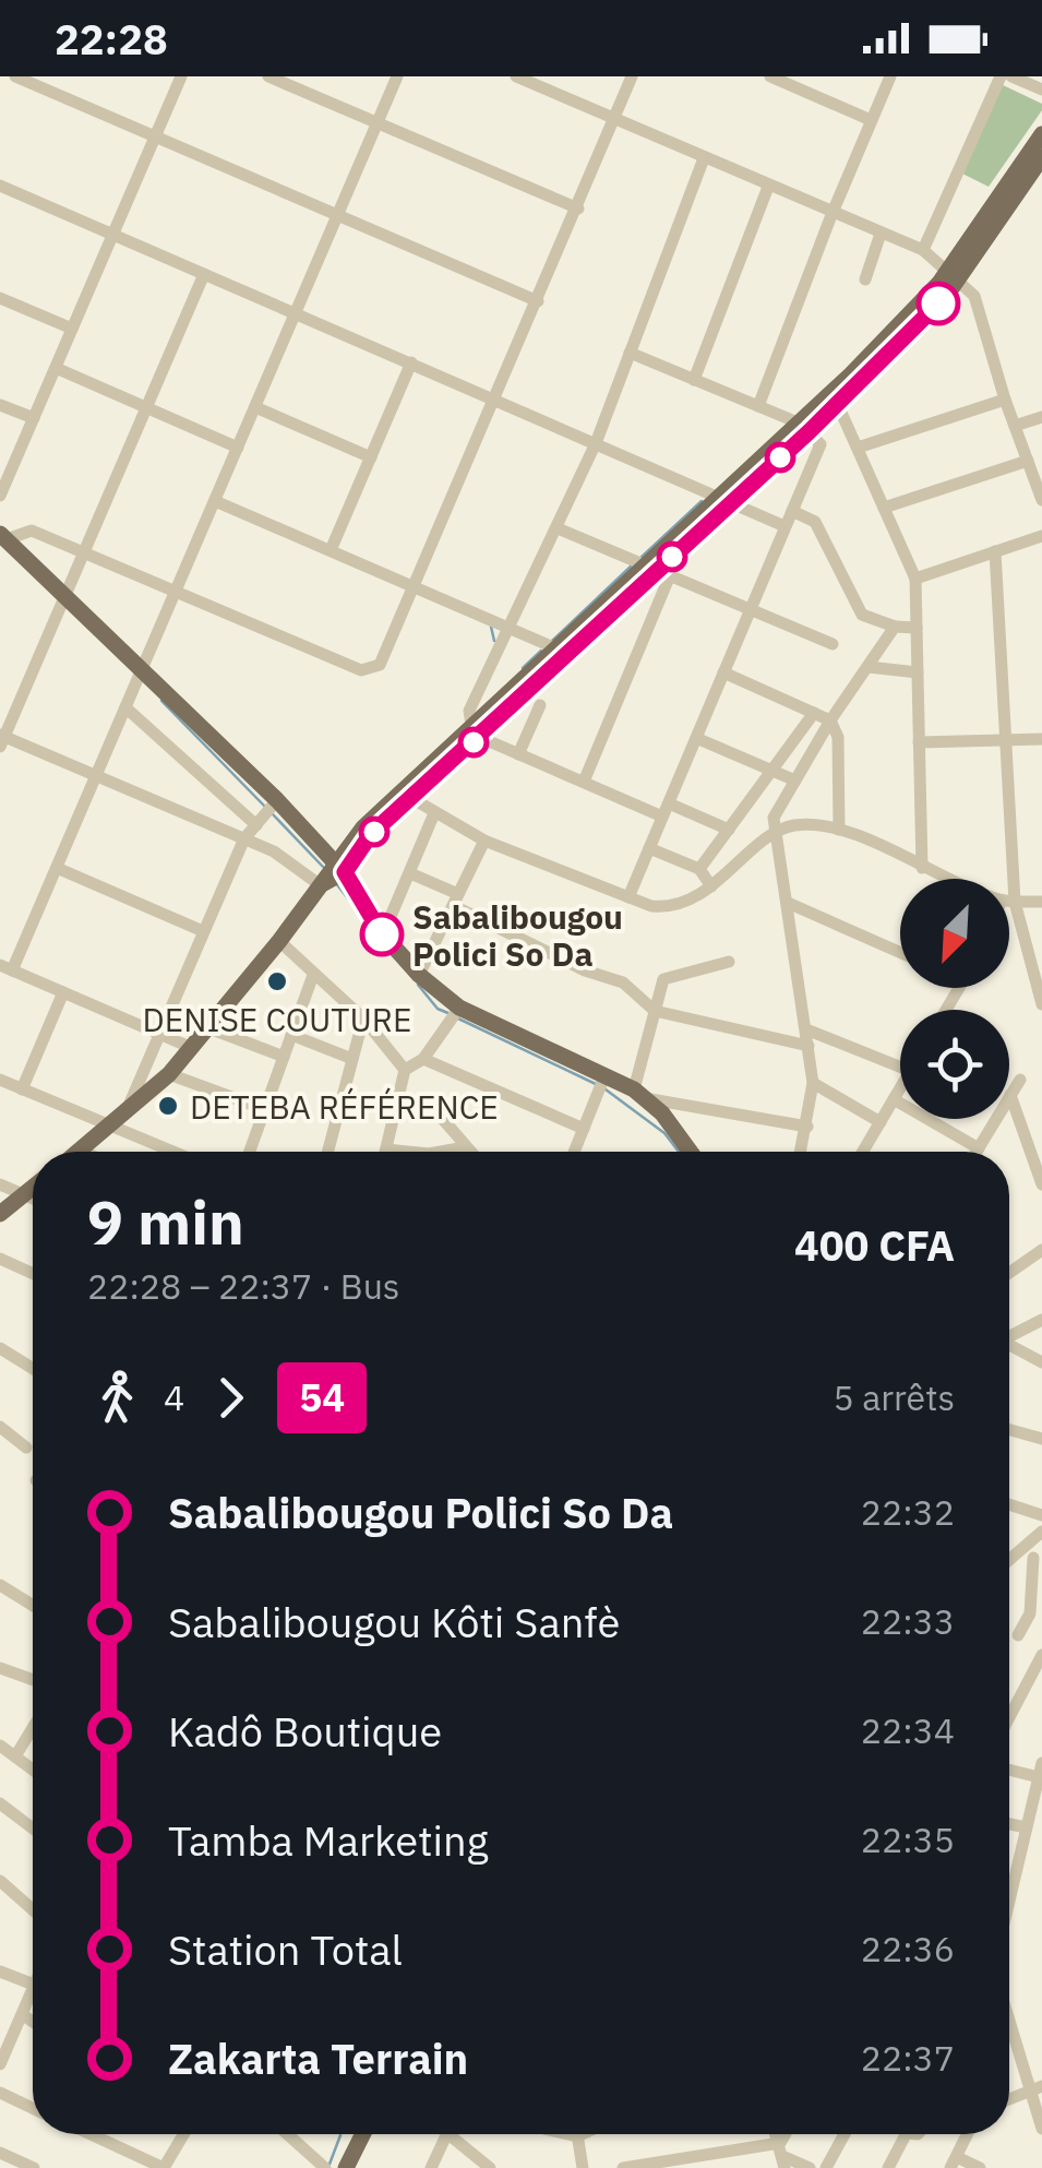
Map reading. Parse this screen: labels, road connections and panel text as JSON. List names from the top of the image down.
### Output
{
  "places": ["Sabalibougou Polici So Da", "DENISE COUTURE", "DETEBA RÉFÉRENCE"],
  "lines": ["bus line 54"],
  "north": "bottom left",
  "page": {
    "status": "22:28",
    "heading": ["9 min", "22:28 – 22:37 · Bus", "400 CFA"],
    "legs": ["4", "54", "5 arrêts"],
    "list": [
      {
        "name": "Sabalibougou Polici So Da",
        "value": "22:32"
      },
      {
        "name": "Sabalibougou Kôti Sanfè",
        "value": "22:33"
      },
      {
        "name": "Kadô Boutique",
        "value": "22:34"
      },
      {
        "name": "Tamba Marketing",
        "value": "22:35"
      },
      {
        "name": "Station Total",
        "value": "22:36"
      },
      {
        "name": "Zakarta Terrain",
        "value": "22:37"
      }
    ]
  }
}
